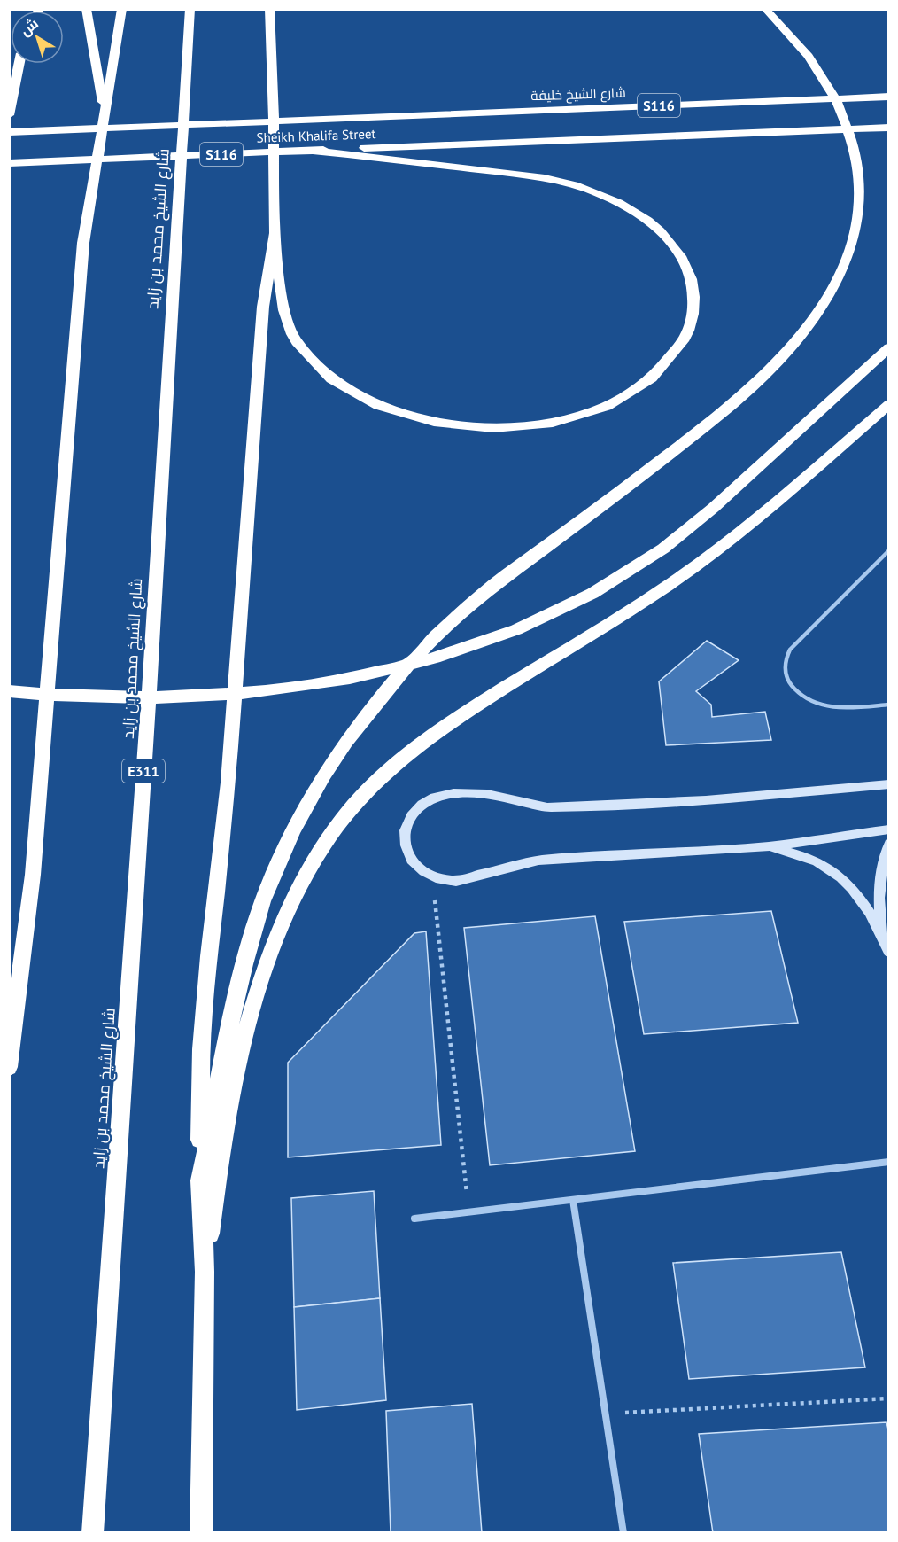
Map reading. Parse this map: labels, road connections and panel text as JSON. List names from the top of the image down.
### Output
{
  "streets": {
    "highway": [
      "شارع الشيخ خليفة",
      "S116",
      "Sheikh Khalifa Street",
      "شارع الشيخ محمد بن زايد",
      "E311"
    ]
  },
  "crossings": [
    ["شارع الشيخ خليفة", "Sheikh Khalifa Street"]
  ],
  "north": "top left"
}
